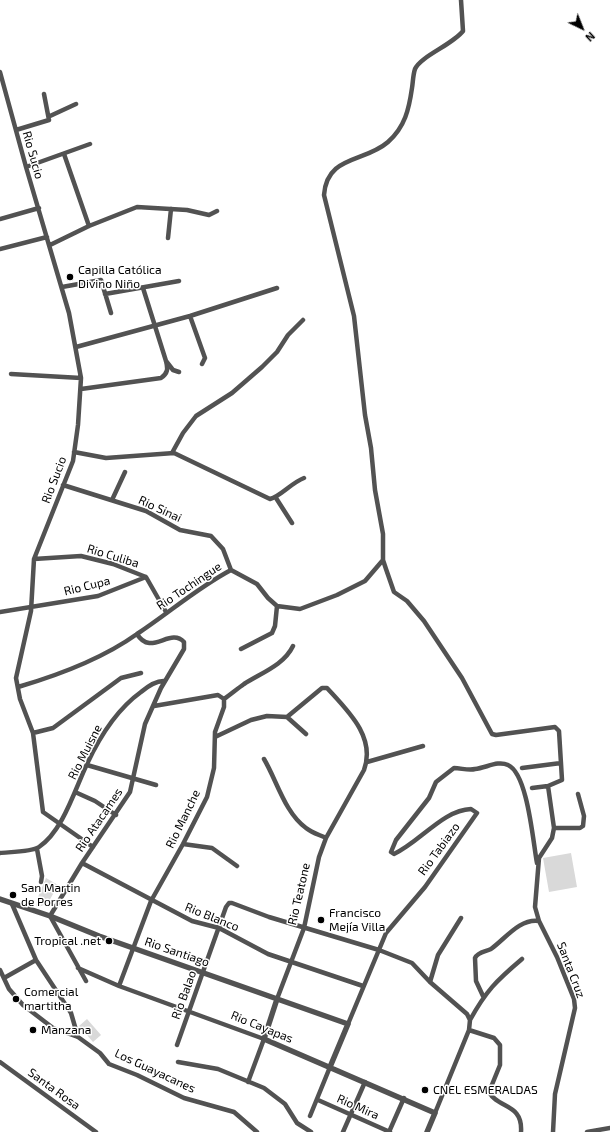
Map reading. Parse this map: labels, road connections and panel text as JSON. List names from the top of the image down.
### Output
{
  "streets": {
    "street": [
      "Rio Sucio",
      "Rio Sinai",
      "Rio Culiba",
      "Rio Cupa",
      "Rio Tochingue",
      "Rio Muisne",
      "Rio Manche",
      "Rio Atacames",
      "Rio Tabiazo",
      "Rio Teatone",
      "Rio Blanco",
      "Rio Santiago",
      "Santa Cruz",
      "Rio Balao",
      "Rio Cayapas",
      "Los Guayacanes",
      "Santa Rosa",
      "Rio Mira"
    ]
  },
  "crossings": [
    ["Rio Sucio", "Rio Sinai"],
    ["Rio Sucio", "Rio Culiba"],
    ["Rio Sucio", "Rio Cupa"],
    ["Rio Sucio", "Rio Tochingue"],
    ["Rio Sucio", "Rio Muisne"],
    ["Rio Sucio", "Rio Atacames"],
    ["Rio Sinai", "Rio Tochingue"],
    ["Rio Culiba", "Rio Cupa"],
    ["Rio Culiba", "Rio Tochingue"],
    ["Rio Tochingue", "Rio Atacames"],
    ["Rio Muisne", "Rio Atacames"],
    ["Rio Manche", "Rio Blanco"],
    ["Rio Manche", "Rio Santiago"],
    ["Rio Manche", "Rio Cayapas"],
    ["Rio Atacames", "Rio Blanco"],
    ["Rio Atacames", "Rio Santiago"],
    ["Rio Tabiazo", "Rio Blanco"],
    ["Rio Tabiazo", "Rio Santiago"],
    ["Rio Tabiazo", "Santa Cruz"],
    ["Rio Tabiazo", "Rio Cayapas"],
    ["Rio Tabiazo", "Rio Mira"],
    ["Rio Teatone", "Rio Blanco"],
    ["Rio Teatone", "Rio Santiago"],
    ["Rio Teatone", "Rio Balao"],
    ["Rio Teatone", "Rio Cayapas"],
    ["Rio Blanco", "Rio Balao"],
    ["Rio Santiago", "Rio Balao"],
    ["Rio Balao", "Rio Cayapas"]
  ],
  "places": [
    "Capilla Católica Divino Niño",
    "San Martin de Porres",
    "Francisco Mejía Villa",
    "Tropical .net",
    "Comercial martitha",
    "Manzana",
    "CNEL ESMERALDAS"
  ],
  "north": "bottom right"
}
